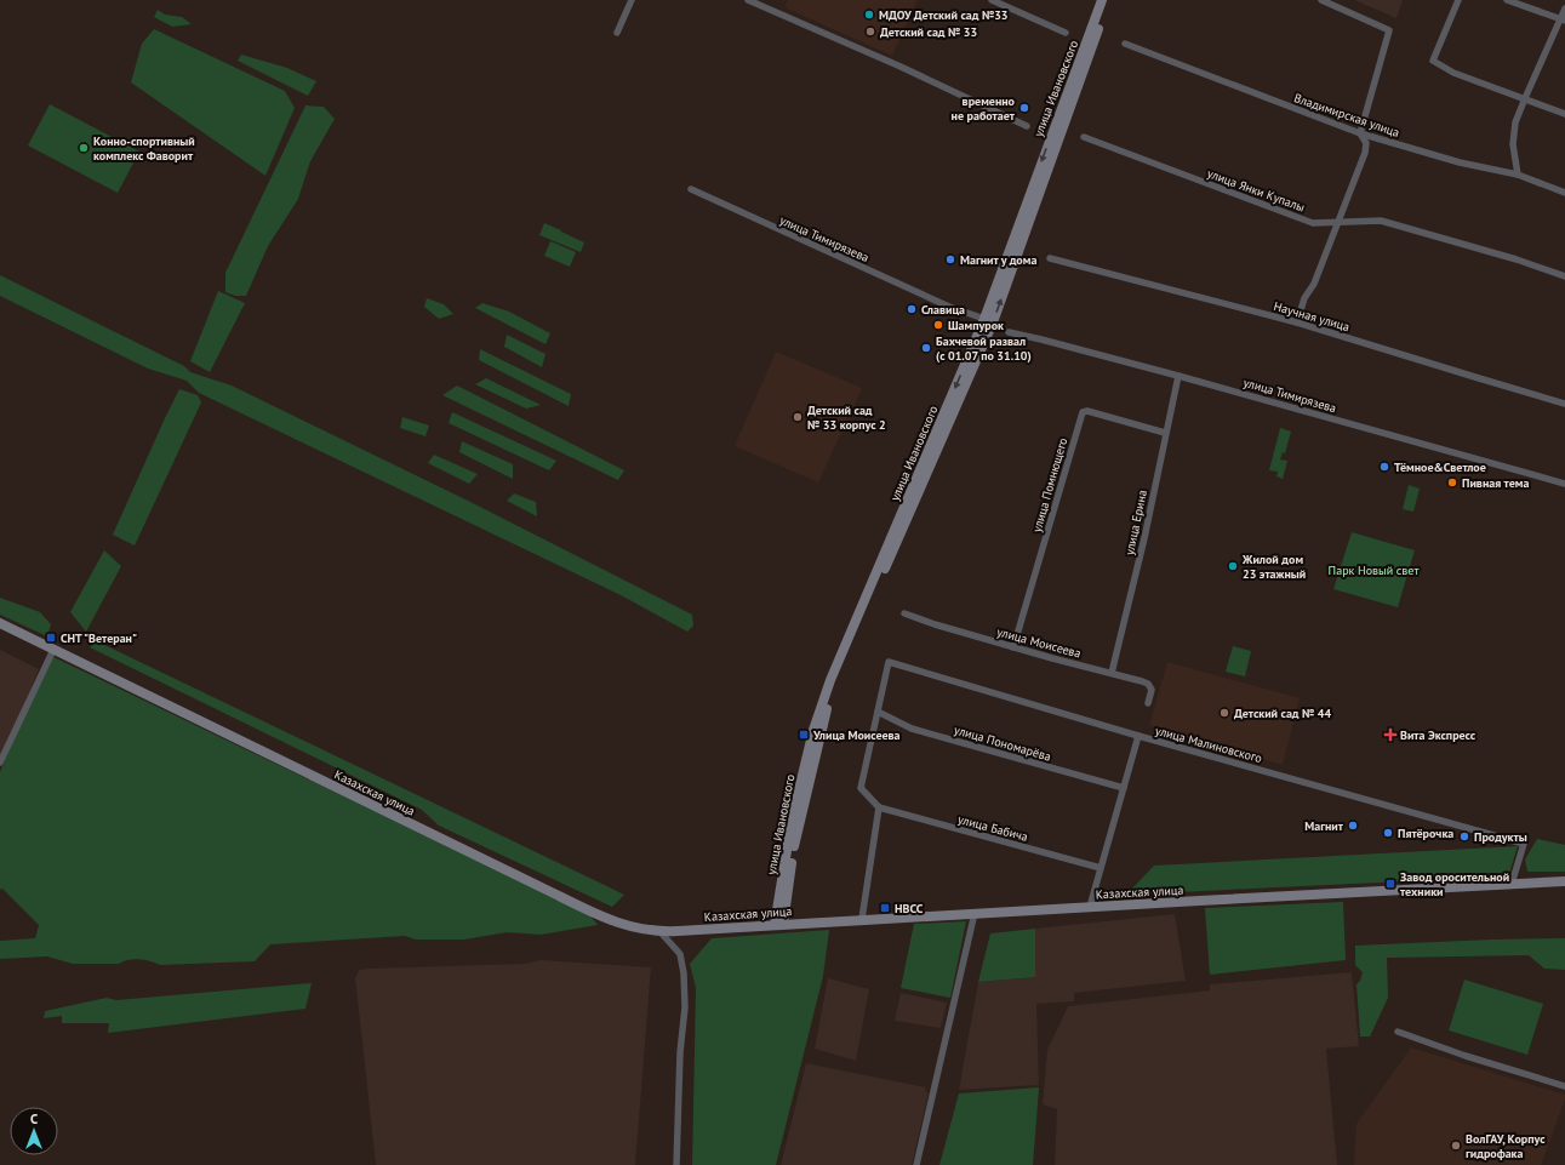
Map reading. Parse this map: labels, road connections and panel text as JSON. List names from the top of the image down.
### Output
{
  "streets": {
    "main road": ["улица Ивановского", "Казахская улица"],
    "street": [
      "Владимирская улица",
      "улица Янки Купалы",
      "улица Тимирязева",
      "Научная улица",
      "улица Помнющего",
      "улица Ерина",
      "улица Моисеева",
      "улица Пономарёва",
      "улица Малиновского",
      "улица Бабича"
    ]
  },
  "crossings": [
    ["улица Ивановского", "улица Тимирязева"],
    ["улица Ивановского", "Казахская улица"],
    ["улица Тимирязева", "улица Ерина"],
    ["улица Помнющего", "улица Ерина"],
    ["улица Помнющего", "улица Моисеева"],
    ["улица Ерина", "улица Моисеева"],
    ["улица Пономарёва", "улица Малиновского"],
    ["улица Малиновского", "Казахская улица"]
  ],
  "parks": ["Парк Новый свет"],
  "places": {
    "other": [
      "МДОУ Детский сад №33",
      "Детский сад № 33",
      "временно не работает",
      "Конно-спортивный комплекс Фаворит",
      "Магнит у дома",
      "Славица",
      "Шампурок",
      "Бахчевой развал (с 01.07 по 31.10)",
      "Детский сад № 33 корпус 2",
      "Тёмное&Светлое",
      "Пивная тема",
      "Жилой дом 23 этажный",
      "Детский сад № 44",
      "Магнит",
      "Пятёрочка",
      "Продукты",
      "ВолГАУ, Корпус гидрофака"
    ],
    "transit": [
      "СНТ \"Ветеран\"",
      "Улица Моисеева",
      "Завод оросительной техники",
      "НВСС"
    ],
    "health": ["Вита Экспресс"]
  },
  "north": "top"
}
